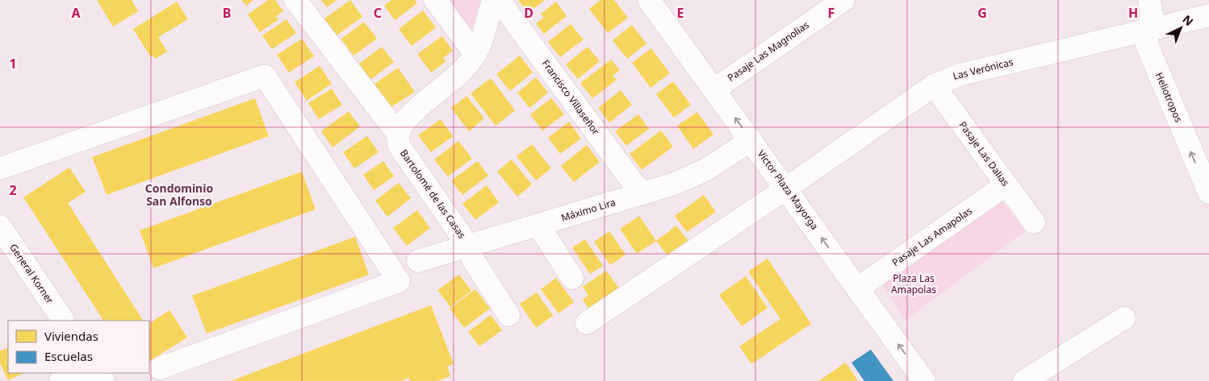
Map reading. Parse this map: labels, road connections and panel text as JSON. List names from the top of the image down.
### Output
{
  "streets": {
    "street": [
      "Pasaje Las Magnolias",
      "Las Verónicas",
      "Francisco Villaseñor",
      "Heliotropos",
      "Pasaje Las Dalias",
      "Víctor Plaza Mayorga",
      "Bartolomé de las Casas",
      "Máximo Lira",
      "Pasaje Las Amapolas",
      "General Korner"
    ]
  },
  "crossings": [
    ["Pasaje Las Magnolias", "Víctor Plaza Mayorga"],
    ["Las Verónicas", "Heliotropos"],
    ["Las Verónicas", "Pasaje Las Dalias"],
    ["Las Verónicas", "Víctor Plaza Mayorga"],
    ["Francisco Villaseñor", "Máximo Lira"],
    ["Pasaje Las Dalias", "Pasaje Las Amapolas"],
    ["Víctor Plaza Mayorga", "Máximo Lira"],
    ["Víctor Plaza Mayorga", "Pasaje Las Amapolas"],
    ["Bartolomé de las Casas", "Máximo Lira"]
  ],
  "one_way": ["Heliotropos", "Víctor Plaza Mayorga"],
  "districts": ["Condominio San Alfonso"],
  "parks": ["Plaza Las Amapolas"],
  "legend": ["Viviendas", "Escuelas"],
  "north": "top right",
  "grid": {
    "columns": [
      "A",
      "B",
      "C",
      "D",
      "E",
      "F",
      "G",
      "H"
    ],
    "rows": ["1", "2"]
  }
}
